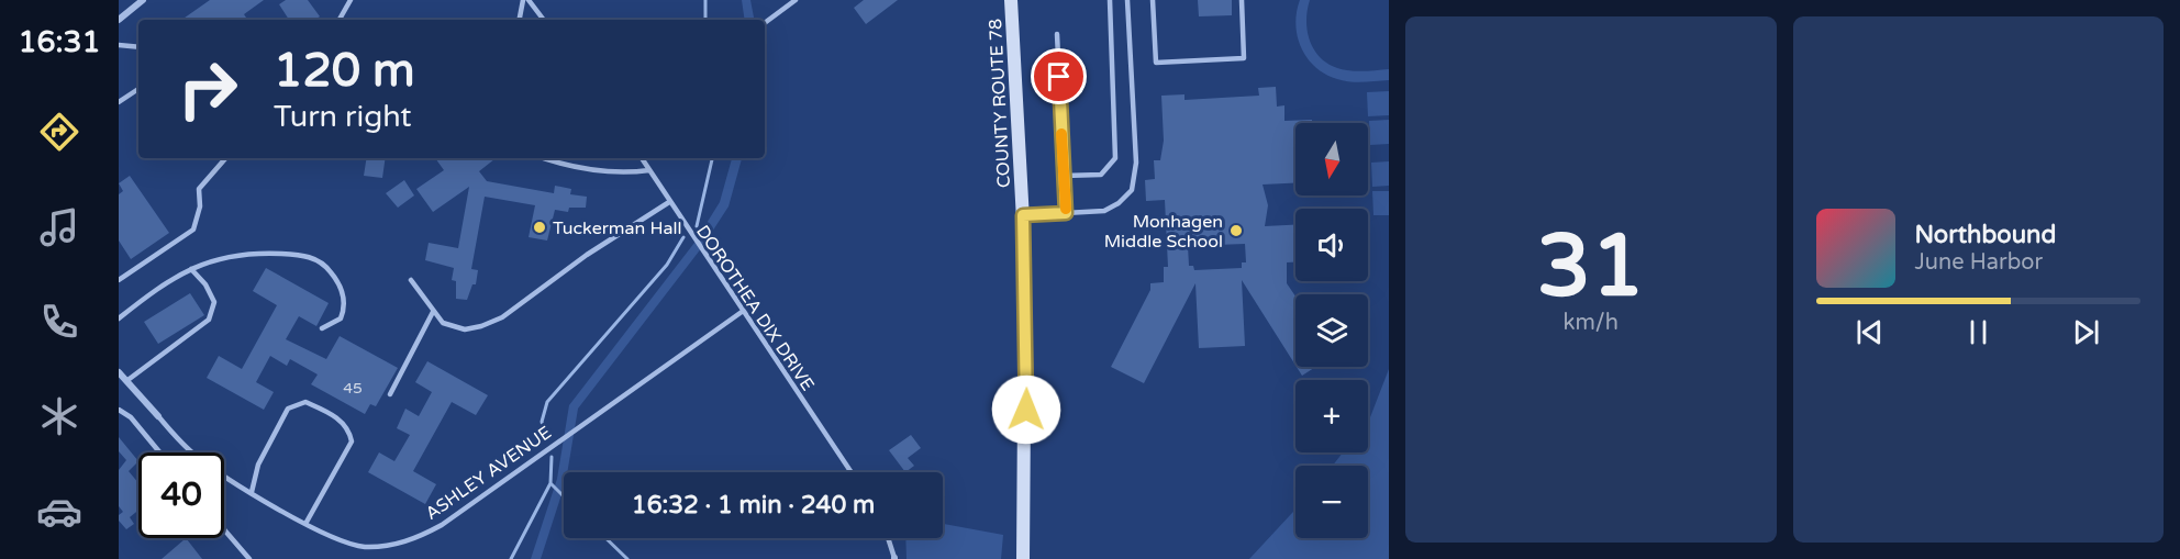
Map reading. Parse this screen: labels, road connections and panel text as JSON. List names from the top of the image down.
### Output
{
  "streets": {
    "street": ["COUNTY ROUTE 78", "ASHLEY AVENUE"],
    "lane": ["DOROTHEA DIX DRIVE"]
  },
  "crossings": [
    ["DOROTHEA DIX DRIVE", "ASHLEY AVENUE"]
  ],
  "places": ["Tuckerman Hall", "Monhagen Middle School"],
  "house_numbers": ["45"],
  "north": "bottom",
  "page": {
    "tabs": "16:31",
    "tile": ["31", "km/h"],
    "turn": ["120 m", "Turn right"],
    "map_buttons": ["+", "−"],
    "song": ["Northbound", "June Harbor"],
    "limit": "40",
    "trip": "16:32 · 1 min · 240 m"
  }
}
